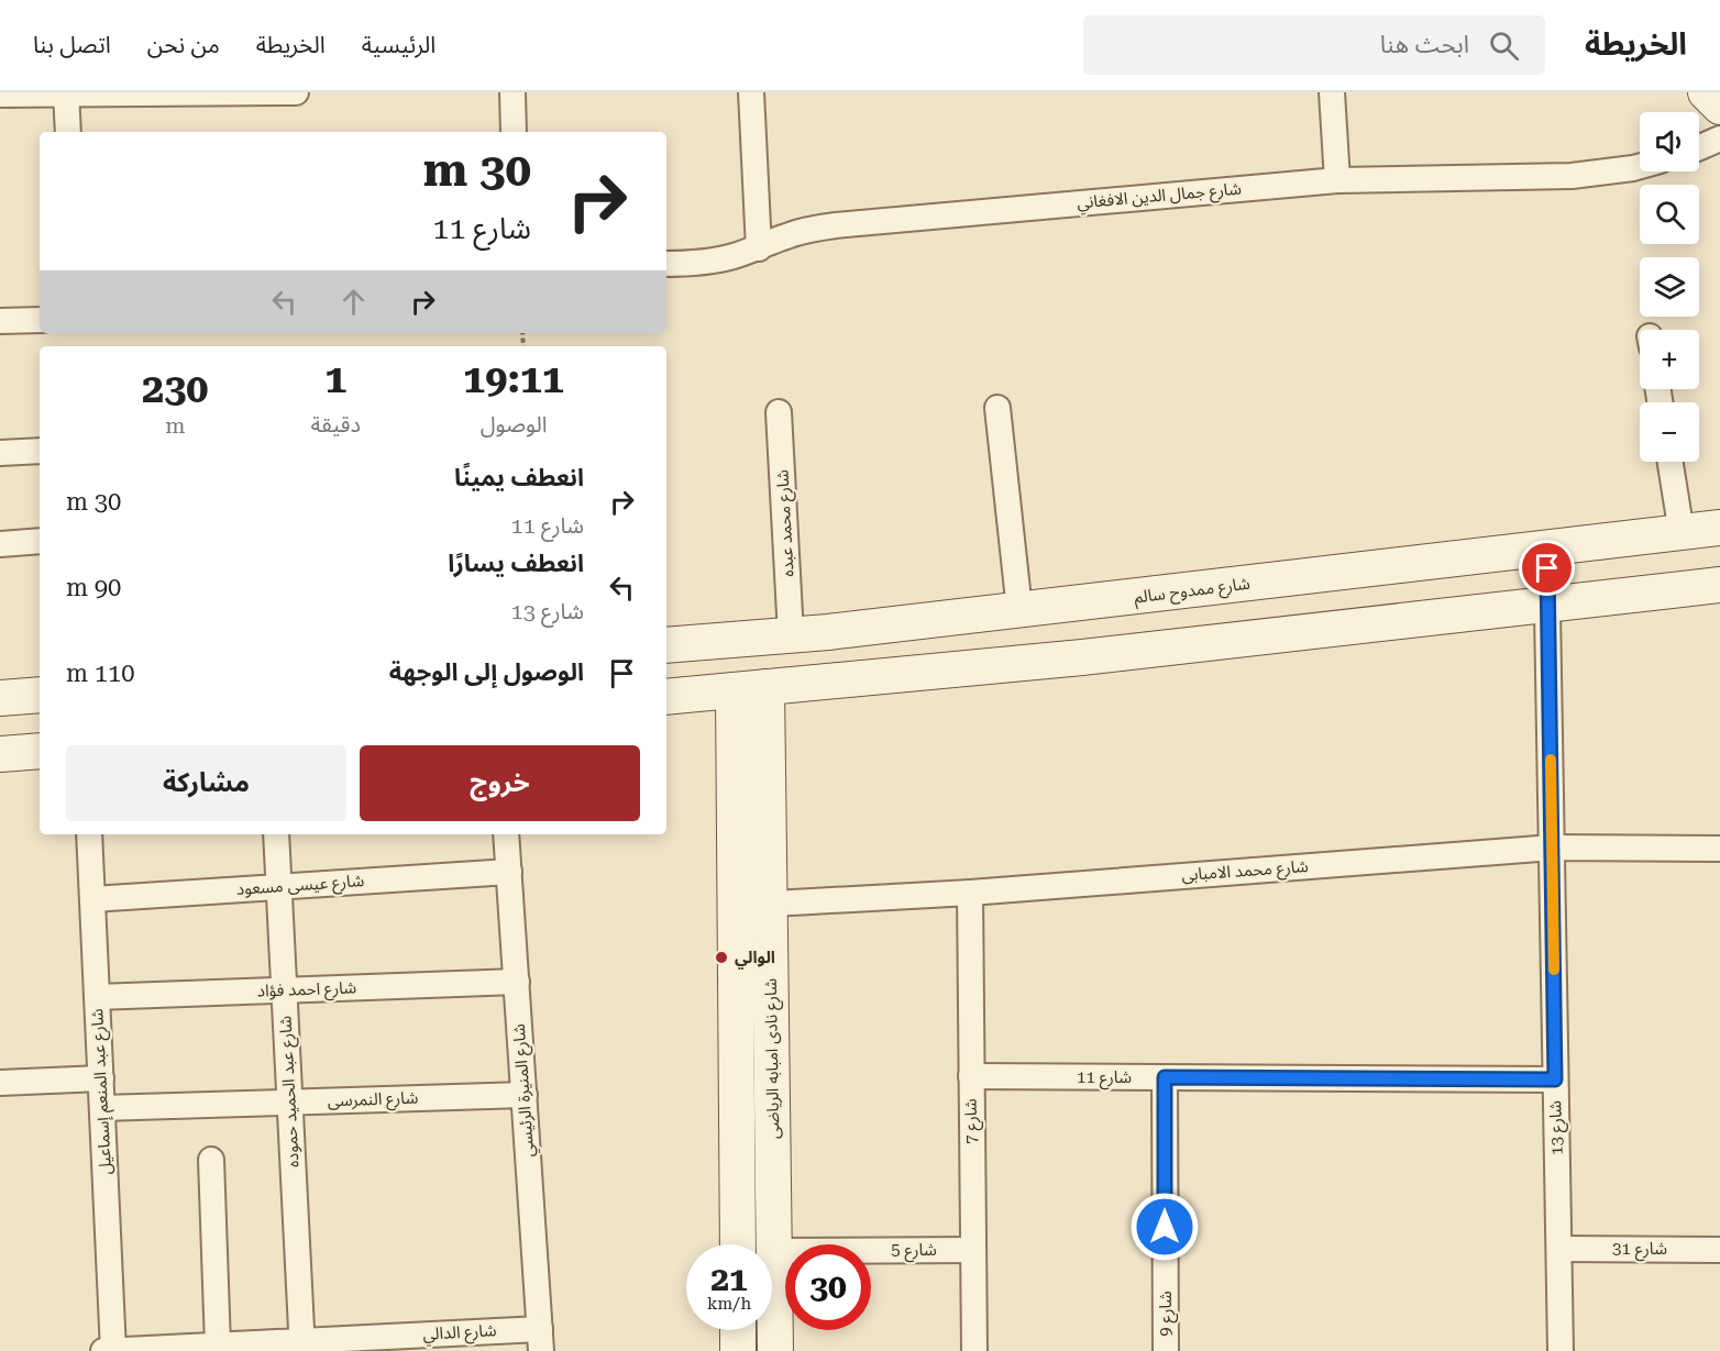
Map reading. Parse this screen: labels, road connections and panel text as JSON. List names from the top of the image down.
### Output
{
  "streets": {
    "main road": ["شارع ممدوح سالم", "شارع نادى امبابه الرياضى"],
    "street": [
      "شارع جمال الدين الافغاني",
      "شارع محمد عبده",
      "شارع محمد الامبابى",
      "شارع عيسى مسعود",
      "شارع احمد فؤاد",
      "شارع 11",
      "شارع المنيرة الرئيسي",
      "شارع عبد المنعم إسماعيل",
      "شارع عبد الحميد حموده",
      "شارع النمرسى",
      "شارع 7",
      "شارع 13",
      "شارع 31",
      "شارع 5",
      "شارع 9",
      "شارع الدالي"
    ]
  },
  "crossings": [
    ["شارع محمد عبده", "شارع ممدوح سالم"],
    ["شارع ممدوح سالم", "شارع 13"],
    ["شارع محمد الامبابى", "شارع نادى امبابه الرياضى"],
    ["شارع محمد الامبابى", "شارع 7"],
    ["شارع محمد الامبابى", "شارع 13"],
    ["شارع عيسى مسعود", "شارع المنيرة الرئيسي"],
    ["شارع عيسى مسعود", "شارع عبد المنعم إسماعيل"],
    ["شارع عيسى مسعود", "شارع عبد الحميد حموده"],
    ["شارع احمد فؤاد", "شارع المنيرة الرئيسي"],
    ["شارع احمد فؤاد", "شارع عبد المنعم إسماعيل"],
    ["شارع احمد فؤاد", "شارع عبد الحميد حموده"],
    ["شارع نادى امبابه الرياضى", "شارع 5"],
    ["شارع 11", "شارع 7"],
    ["شارع 11", "شارع 13"],
    ["شارع 11", "شارع 9"],
    ["شارع المنيرة الرئيسي", "شارع النمرسى"],
    ["شارع المنيرة الرئيسي", "شارع الدالي"],
    ["شارع عبد المنعم إسماعيل", "شارع النمرسى"],
    ["شارع عبد المنعم إسماعيل", "شارع الدالي"],
    ["شارع عبد الحميد حموده", "شارع النمرسى"],
    ["شارع عبد الحميد حموده", "شارع الدالي"],
    ["شارع 7", "شارع 5"],
    ["شارع 13", "شارع 31"]
  ],
  "places": ["الوالي"],
  "page": {
    "header": "الخريطة",
    "search": "ابحث هنا",
    "nav": [
      "الرئيسية",
      "الخريطة",
      "من نحن",
      "اتصل بنا"
    ],
    "map_buttons": ["+", "−"],
    "turn": ["30 m", "شارع 11"],
    "eta": [
      "19:11",
      "الوصول",
      "1",
      "دقيقة",
      "230",
      "m"
    ],
    "list": [
      {
        "name": "انعطف يمينًا",
        "note": "شارع 11",
        "value": "30 m"
      },
      {
        "name": "انعطف يسارًا",
        "note": "شارع 13",
        "value": "90 m"
      },
      {
        "name": "الوصول إلى الوجهة",
        "value": "110 m"
      }
    ],
    "buttons": ["خروج", "مشاركة"],
    "speed": "21 km/h",
    "limit": "30"
  }
}
